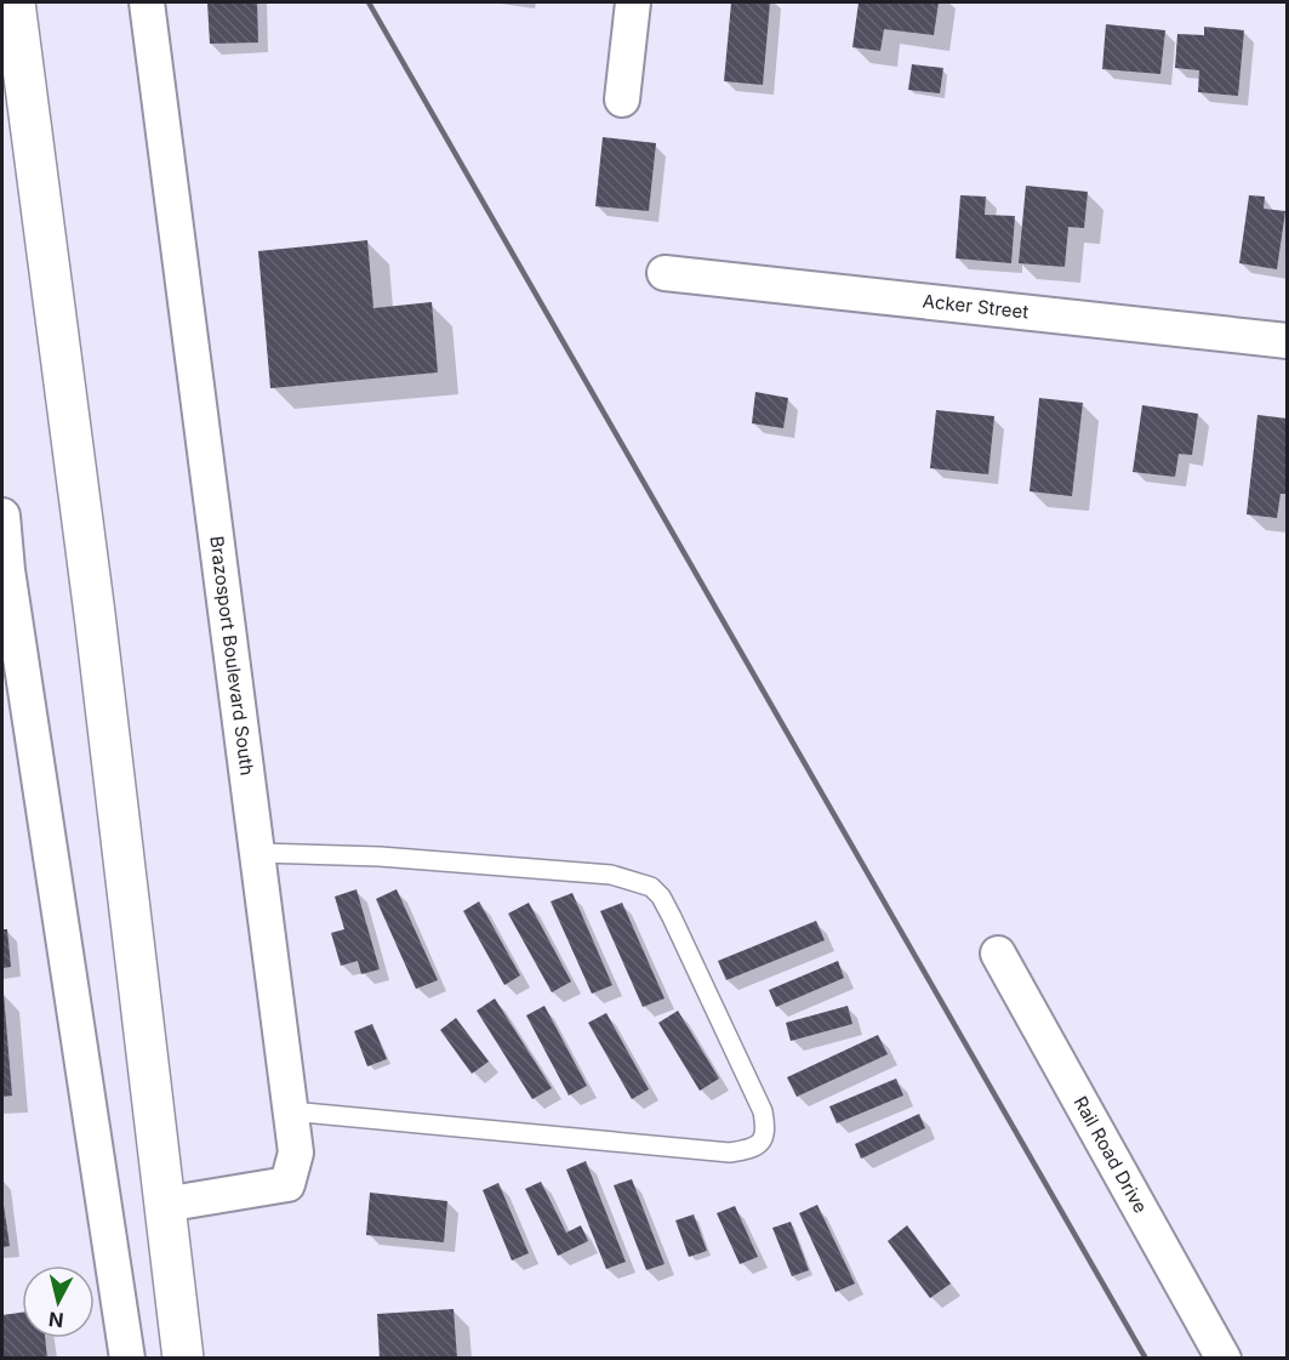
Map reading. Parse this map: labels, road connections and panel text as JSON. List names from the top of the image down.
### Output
{
  "streets": {
    "street": ["Acker Street", "Brazosport Boulevard South", "Rail Road Drive"]
  },
  "north": "bottom"
}
